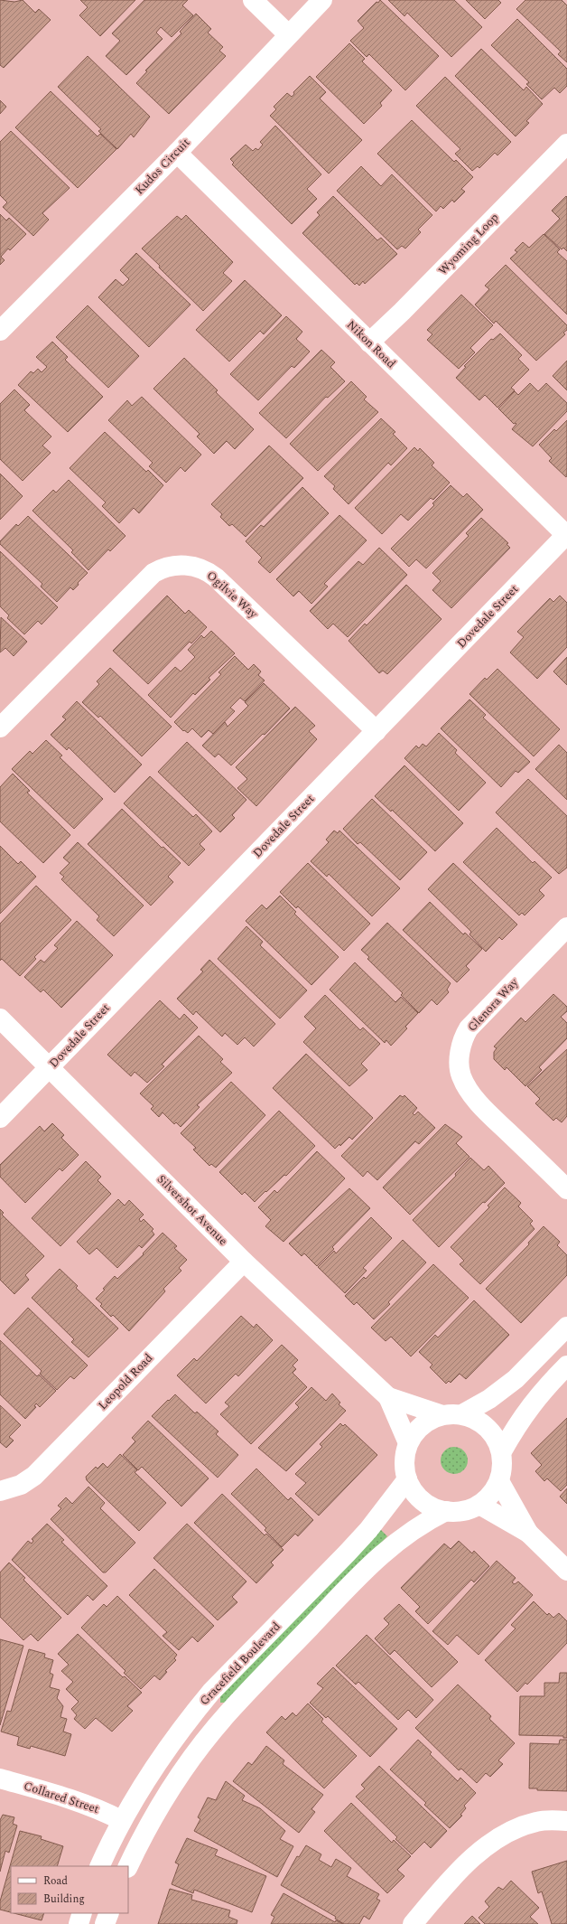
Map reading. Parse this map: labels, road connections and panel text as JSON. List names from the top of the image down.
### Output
{
  "streets": {
    "street": [
      "Kudos Circuit",
      "Wyoming Loop",
      "Nikon Road",
      "Ogilvie Way",
      "Dovedale Street",
      "Glenora Way",
      "Silvershot Avenue",
      "Leopold Road",
      "Gracefield Boulevard",
      "Collared Street"
    ]
  },
  "crossings": [
    ["Kudos Circuit", "Nikon Road"],
    ["Wyoming Loop", "Nikon Road"],
    ["Nikon Road", "Dovedale Street"],
    ["Ogilvie Way", "Dovedale Street"],
    ["Dovedale Street", "Silvershot Avenue"],
    ["Silvershot Avenue", "Leopold Road"],
    ["Silvershot Avenue", "Gracefield Boulevard"],
    ["Gracefield Boulevard", "Collared Street"]
  ],
  "legend": ["Road", "Building"]
}
